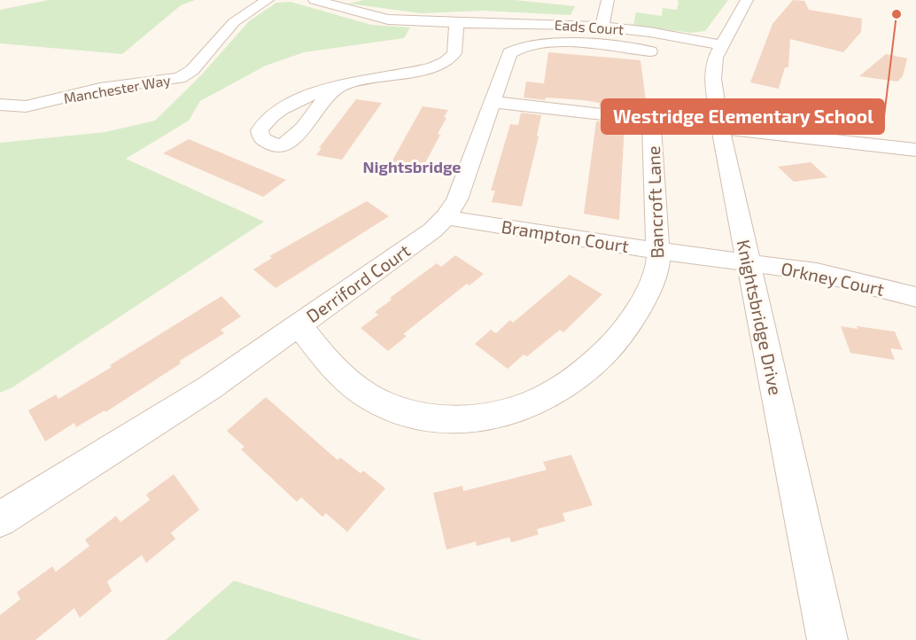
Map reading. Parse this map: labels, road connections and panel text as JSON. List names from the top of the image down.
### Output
{
  "streets": {
    "street": [
      "Eads Court",
      "Manchester Way",
      "Bancroft Lane",
      "Brampton Court",
      "Orkney Court",
      "Derriford Court",
      "Knightsbridge Drive"
    ]
  },
  "crossings": [
    ["Eads Court", "Knightsbridge Drive"],
    ["Bancroft Lane", "Brampton Court"],
    ["Bancroft Lane", "Derriford Court"],
    ["Brampton Court", "Orkney Court"],
    ["Brampton Court", "Derriford Court"],
    ["Brampton Court", "Knightsbridge Drive"],
    ["Orkney Court", "Knightsbridge Drive"]
  ],
  "districts": ["Nightsbridge"],
  "places": ["Westridge Elementary School"]
}
